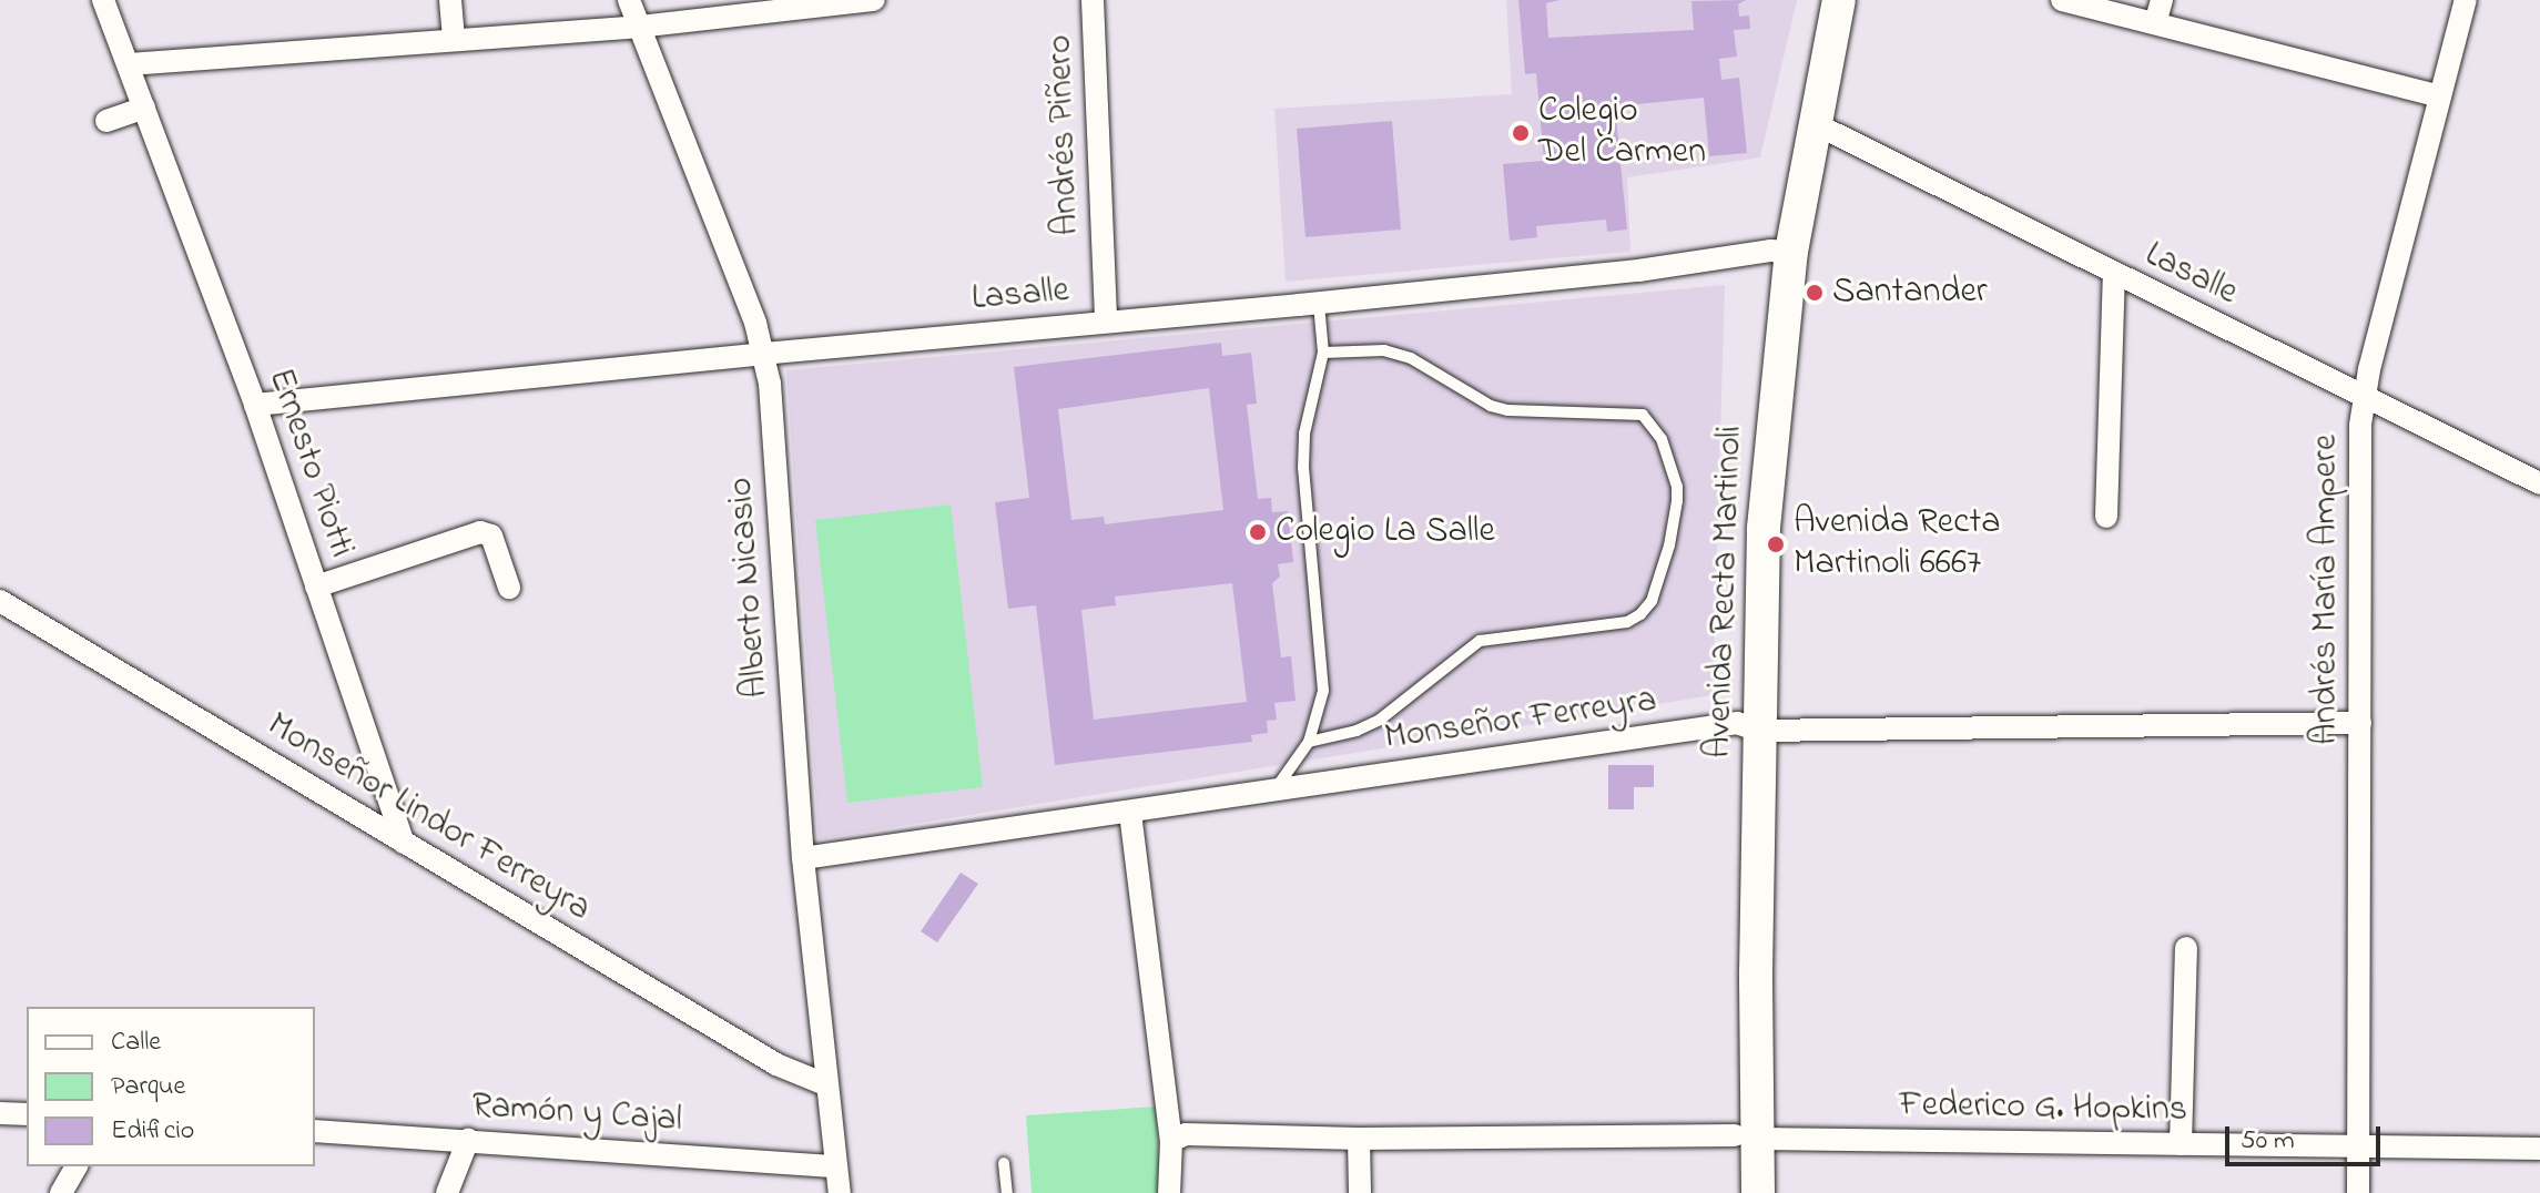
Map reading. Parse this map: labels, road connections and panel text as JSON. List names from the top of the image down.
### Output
{
  "streets": {
    "main road": ["Avenida Recta Martinoli"],
    "street": [
      "Andrés Piñero",
      "Lasalle",
      "Ernesto Piotti",
      "Alberto Nicasio",
      "Andrés María Ampere",
      "Monseñor Ferreyra",
      "Monseñor Lindor Ferreyra",
      "Federico G. Hopkins",
      "Ramón y Cajal"
    ]
  },
  "crossings": [
    ["Andrés Piñero", "Lasalle"],
    ["Lasalle", "Ernesto Piotti"],
    ["Lasalle", "Alberto Nicasio"],
    ["Lasalle", "Andrés María Ampere"],
    ["Lasalle", "Avenida Recta Martinoli"],
    ["Ernesto Piotti", "Monseñor Lindor Ferreyra"],
    ["Alberto Nicasio", "Monseñor Ferreyra"],
    ["Alberto Nicasio", "Monseñor Lindor Ferreyra"],
    ["Alberto Nicasio", "Ramón y Cajal"],
    ["Andrés María Ampere", "Monseñor Ferreyra"],
    ["Andrés María Ampere", "Federico G. Hopkins"],
    ["Avenida Recta Martinoli", "Monseñor Ferreyra"],
    ["Avenida Recta Martinoli", "Federico G. Hopkins"]
  ],
  "places": [
    "Colegio Del Carmen",
    "Santander",
    "Colegio La Salle",
    "Avenida Recta Martinoli 6667"
  ],
  "legend": ["Calle", "Parque", "Edificio"],
  "scale_bar": "50 m"
}
